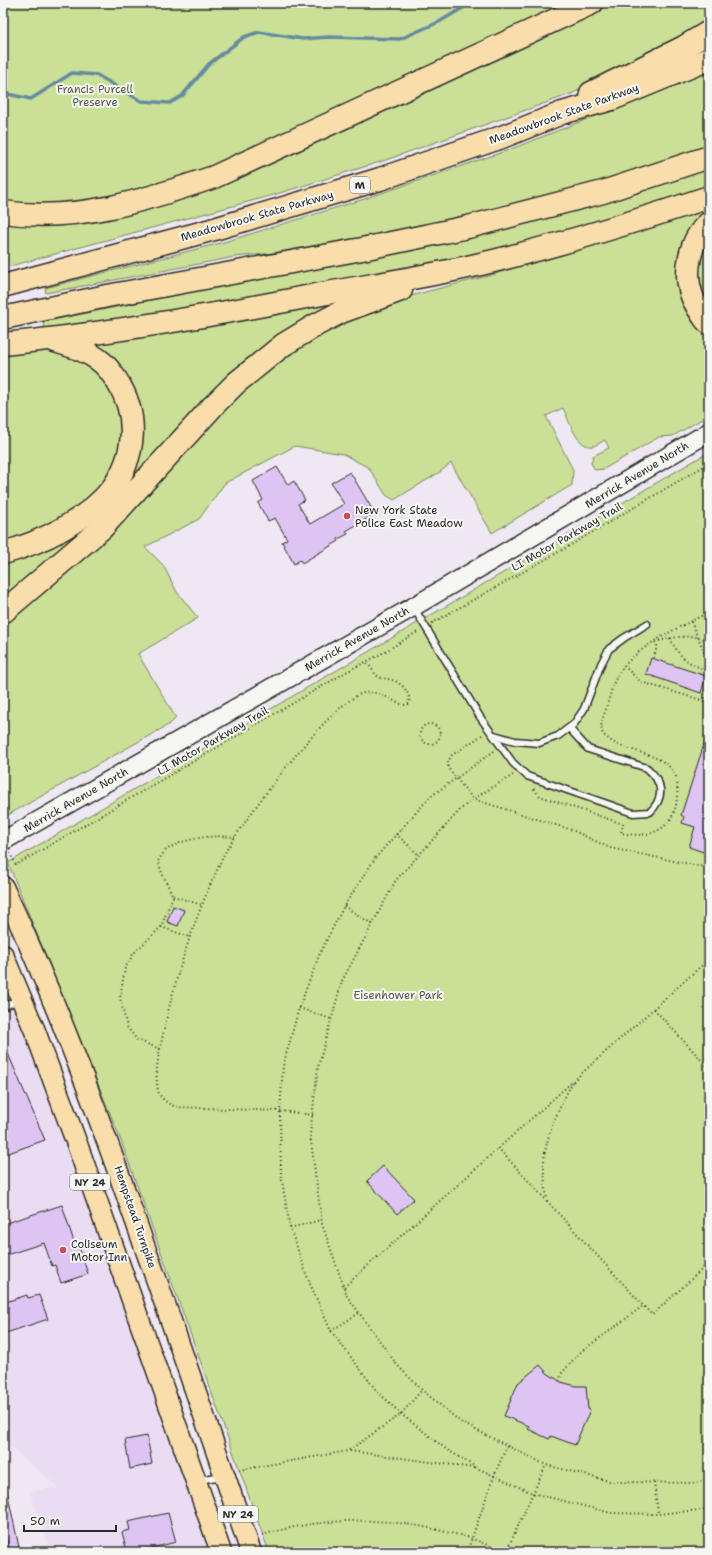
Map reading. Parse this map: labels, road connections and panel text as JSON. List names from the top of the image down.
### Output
{
  "streets": {
    "highway": ["Meadowbrook State Parkway", "M"],
    "main road": ["Merrick Avenue North", "NY 24", "Hempstead Turnpike"],
    "path": ["LI Motor Parkway Trail"]
  },
  "parks": ["Francis Purcell Preserve", "Eisenhower Park"],
  "places": ["New York State Police East Meadow", "Coliseum Motor Inn"],
  "scale_bar": "50 m"
}
